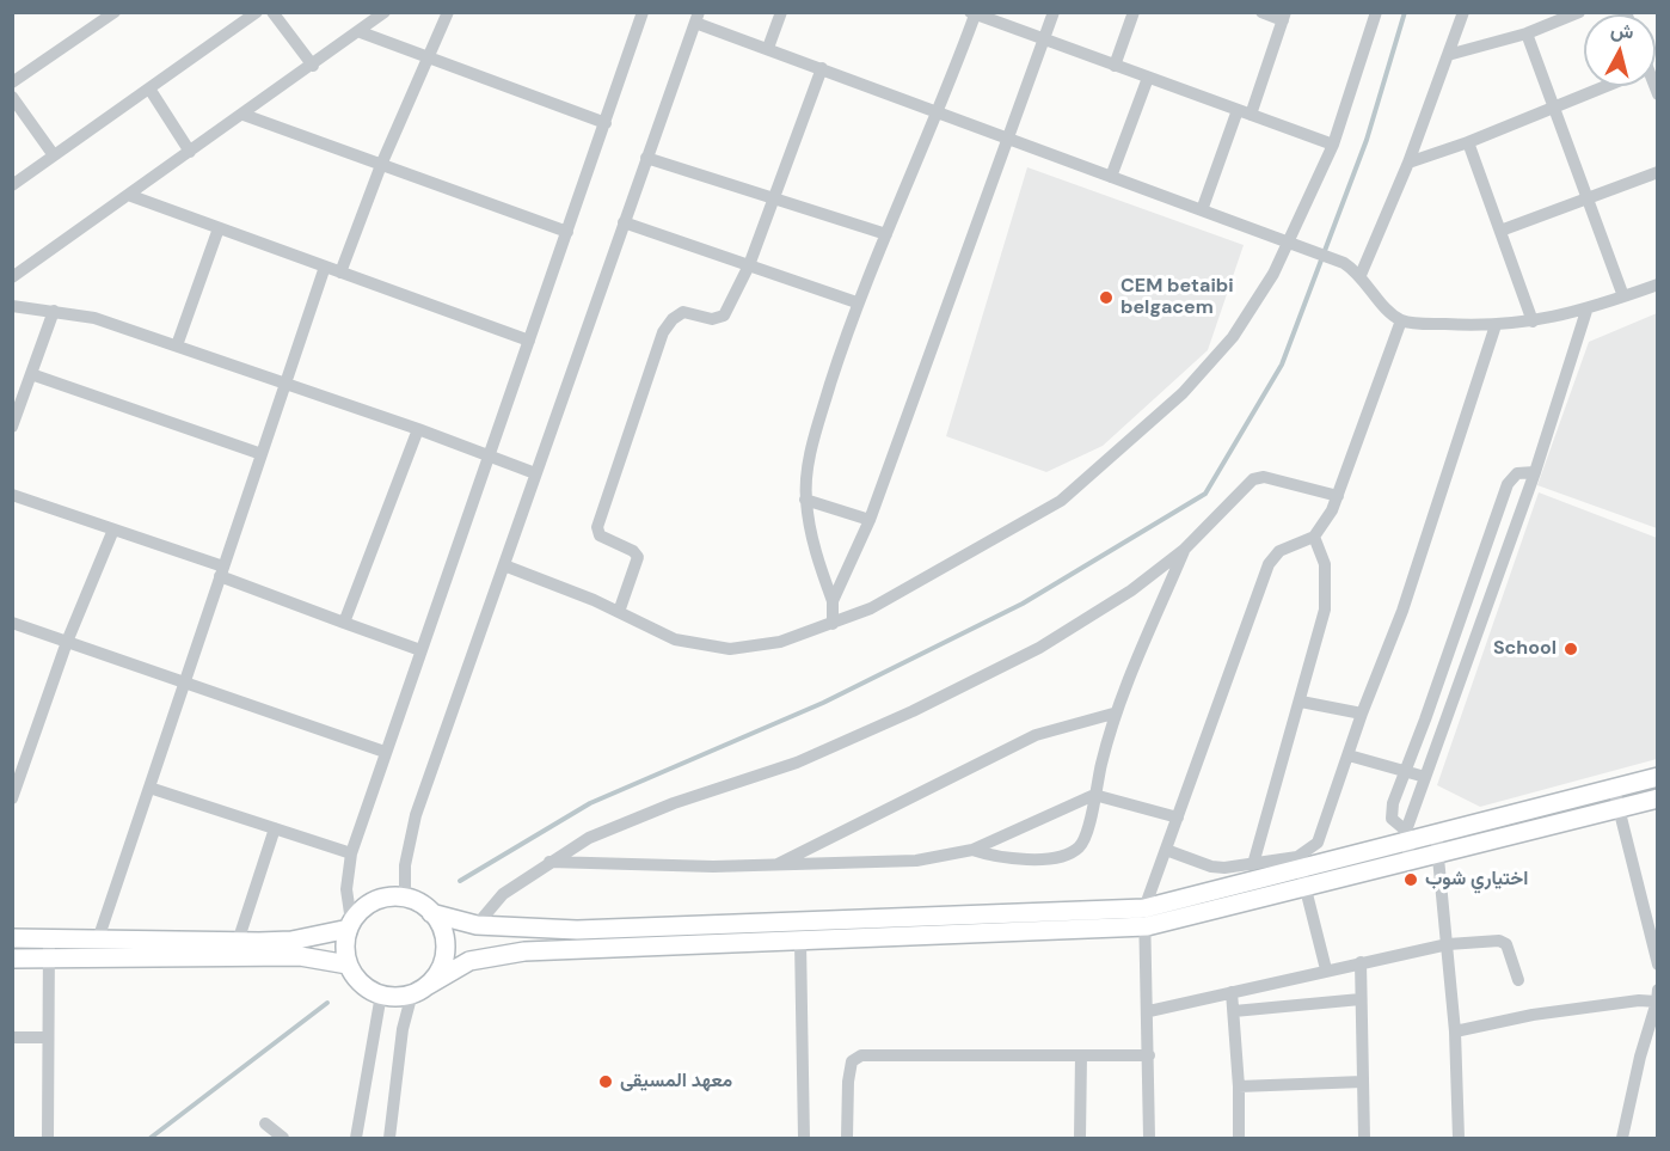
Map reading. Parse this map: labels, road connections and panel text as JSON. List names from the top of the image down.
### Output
{
  "places": [
    "CEM betaibi belgacem",
    "School",
    "اختياري شوب",
    "معهد المسيقى"
  ],
  "north": "top"
}
